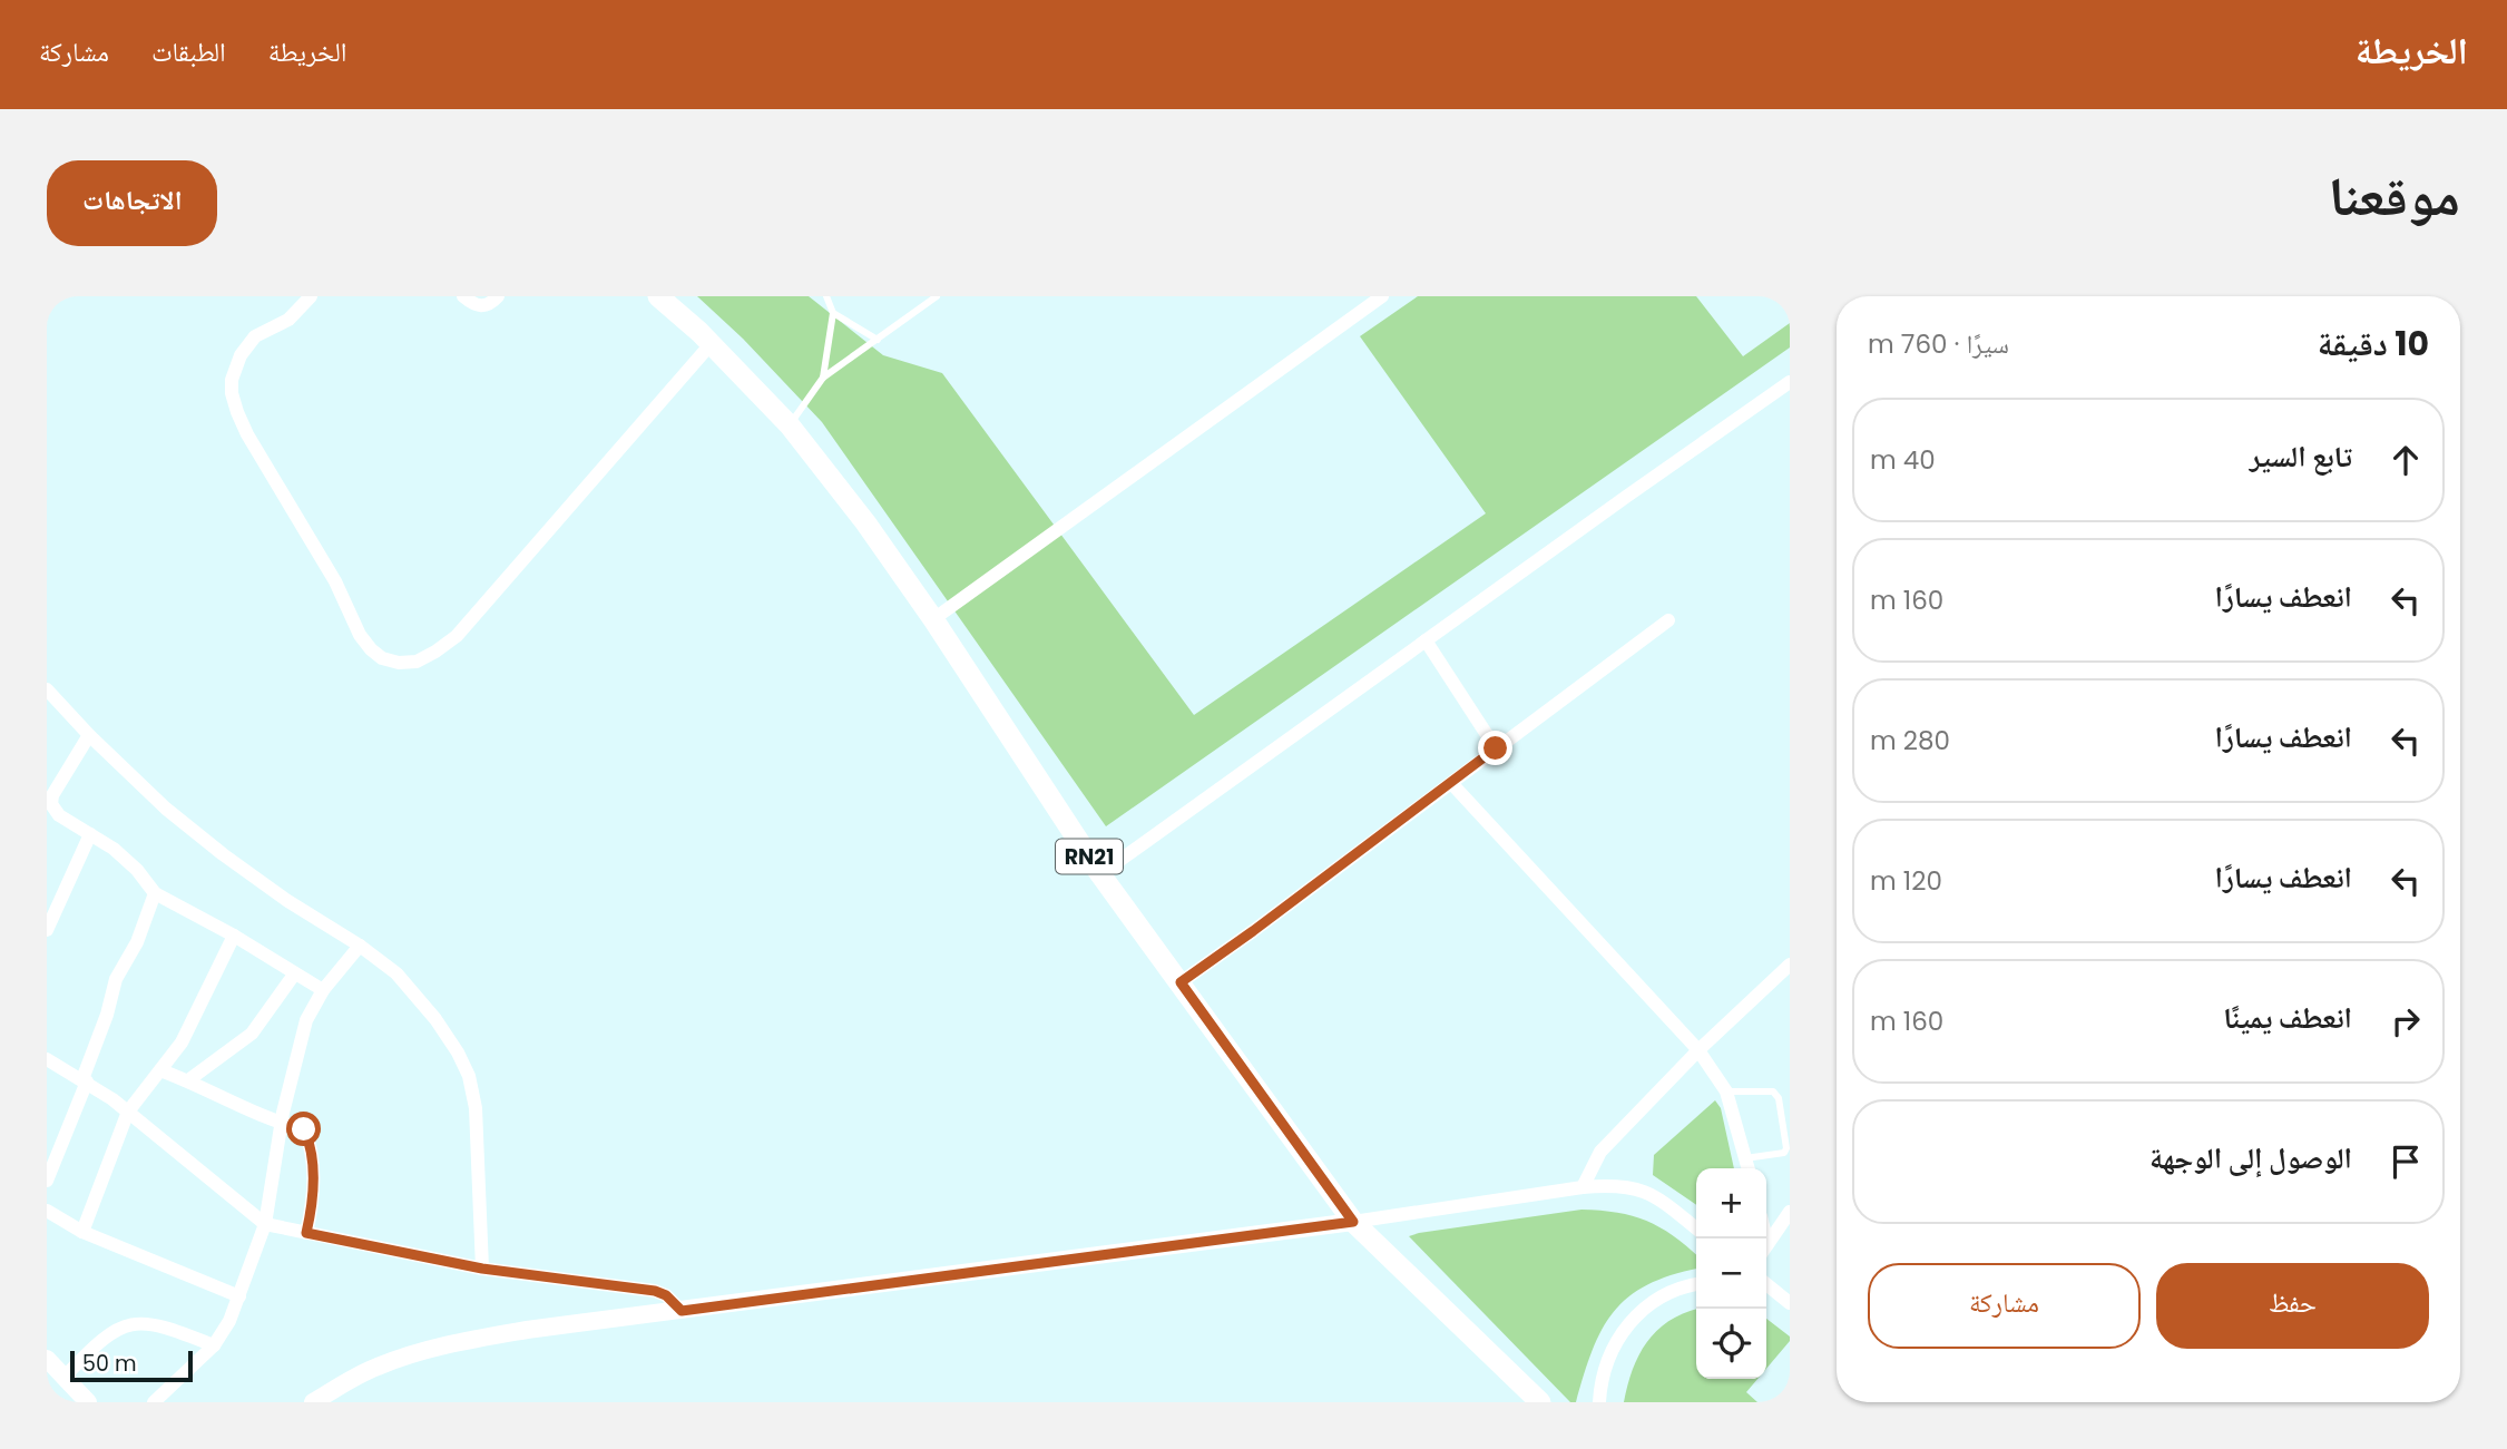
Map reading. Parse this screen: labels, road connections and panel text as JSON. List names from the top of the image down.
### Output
{
  "streets": {
    "main road": ["RN21"]
  },
  "scale_bar": "50 m",
  "page": {
    "header": "الخريطة",
    "nav": ["الخريطة", "الطبقات", "مشاركة"],
    "title": "موقعنا",
    "buttons": [
      "الاتجاهات",
      ["حفظ", "مشاركة"]
    ],
    "heading": ["10 دقيقة", "سيرًا · 760 m"],
    "list": [
      ["تابع السير", "40 m"],
      ["انعطف يسارًا", "160 m"],
      ["انعطف يسارًا", "280 m"],
      ["انعطف يسارًا", "120 m"],
      ["انعطف يمينًا", "160 m"],
      "الوصول إلى الوجهة"
    ],
    "map_buttons": ["+", "−"],
    "scale": "50 m"
  }
}
